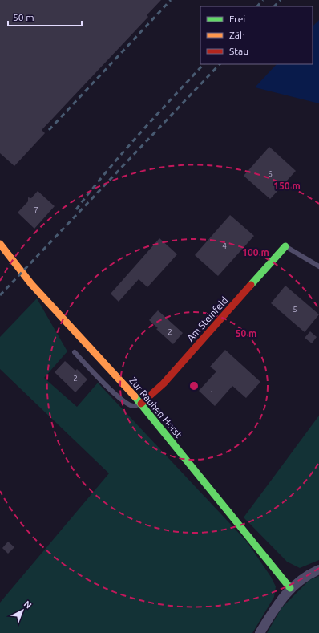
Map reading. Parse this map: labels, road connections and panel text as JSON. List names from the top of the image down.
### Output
{
  "streets": {
    "street": ["Am Steinfeld", "Zur Rauhen Horst"]
  },
  "crossings": [
    ["Am Steinfeld", "Zur Rauhen Horst"]
  ],
  "house_numbers": [
    "6",
    "7",
    "4",
    "5",
    "2",
    "2",
    "1"
  ],
  "legend": ["Frei", "Zäh", "Stau"],
  "scale_bar": "50 m",
  "north": "top right",
  "rings": ["150 m", "100 m", "50 m"]
}
